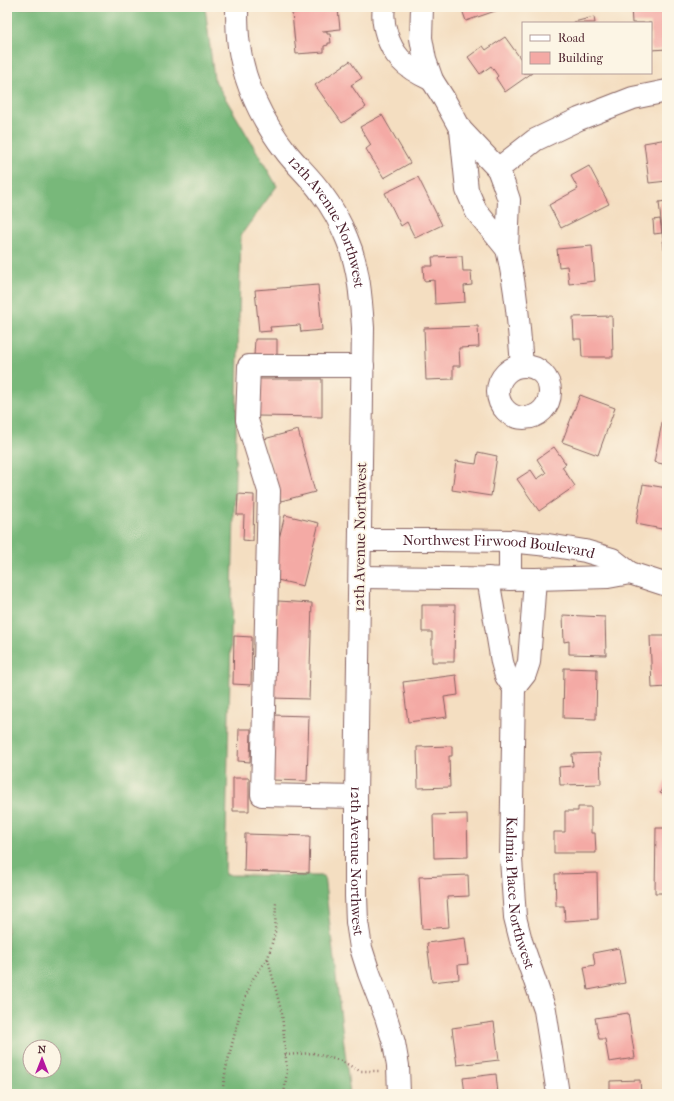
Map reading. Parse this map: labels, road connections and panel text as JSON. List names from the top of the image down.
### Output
{
  "streets": {
    "street": ["12th Avenue Northwest", "Northwest Firwood Boulevard", "Kalmia Place Northwest"]
  },
  "crossings": [
    ["12th Avenue Northwest", "Northwest Firwood Boulevard"],
    ["Northwest Firwood Boulevard", "Kalmia Place Northwest"]
  ],
  "legend": ["Road", "Building"],
  "north": "top"
}
